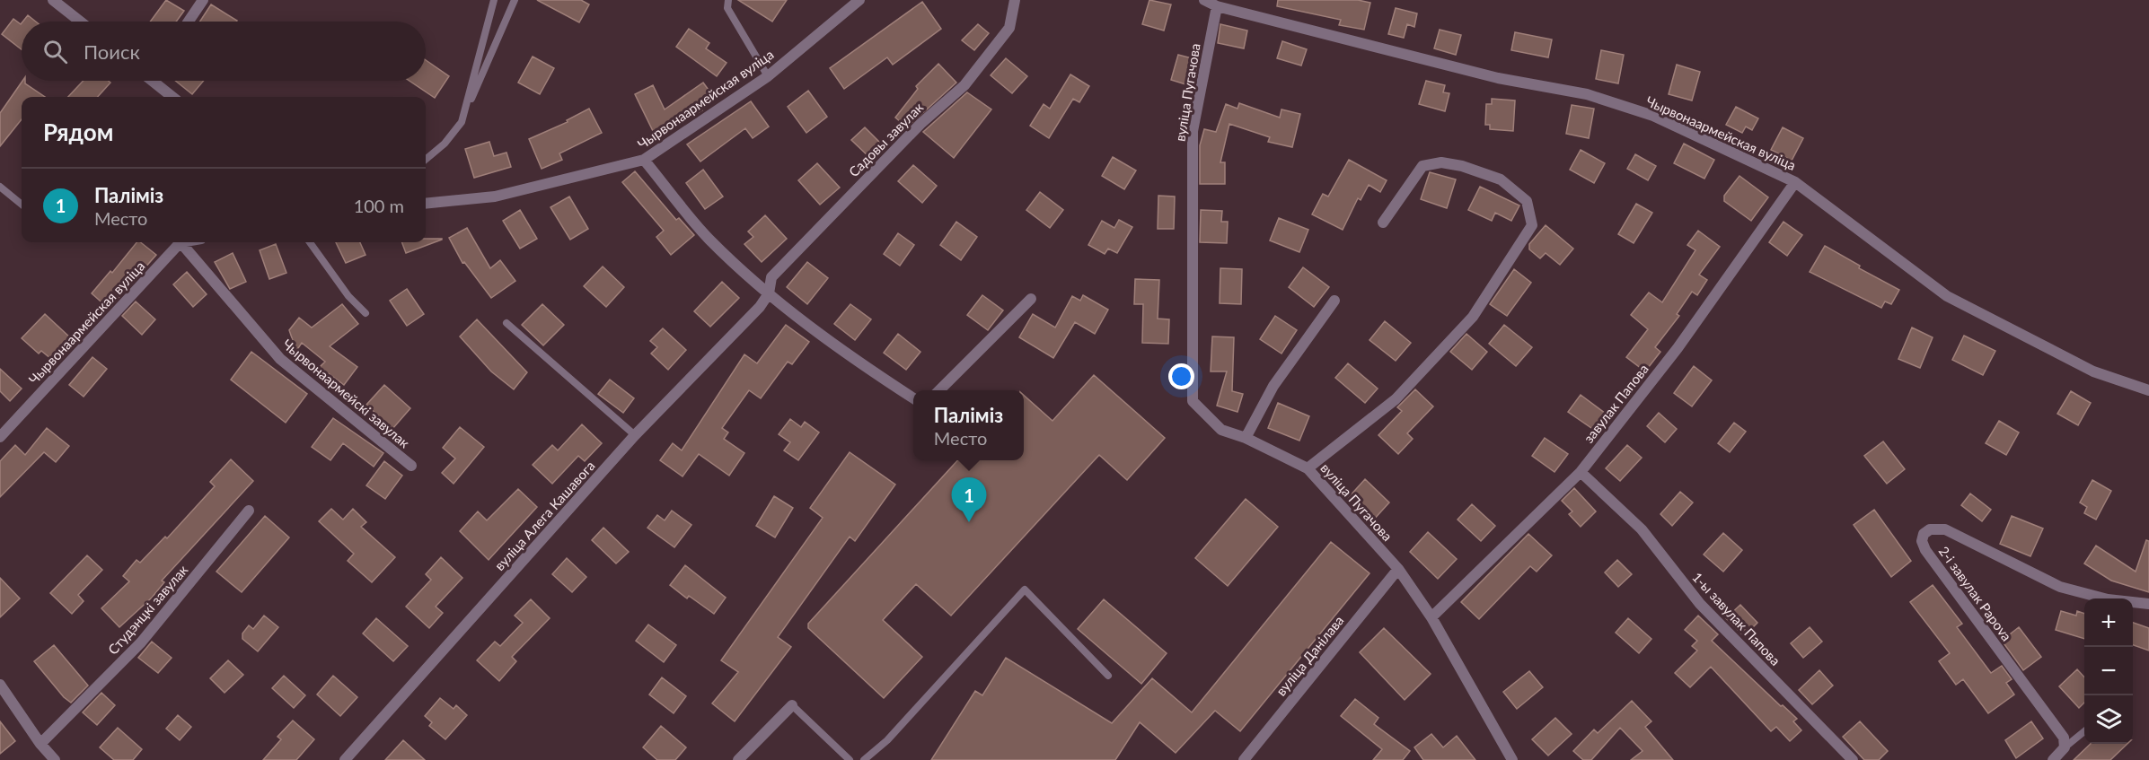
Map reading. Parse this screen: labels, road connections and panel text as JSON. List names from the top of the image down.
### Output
{
  "streets": {
    "street": [
      "вуліца Пугачова",
      "Чырвонаармейская вуліца",
      "Садовы завулак",
      "Чырвонаармейскі завулак",
      "завулак Папова",
      "вуліца Алега Кашавога",
      "2-і завулак Papova",
      "Студэнцкі завулак",
      "1-ы завулак Папова",
      "вуліца Данілава"
    ]
  },
  "crossings": [
    ["вуліца Пугачова", "Чырвонаармейская вуліца"],
    ["вуліца Пугачова", "завулак Папова"],
    ["вуліца Пугачова", "вуліца Данілава"],
    ["Чырвонаармейская вуліца", "Чырвонаармейскі завулак"],
    ["Чырвонаармейская вуліца", "завулак Папова"],
    ["Садовы завулак", "вуліца Алега Кашавога"],
    ["завулак Папова", "1-ы завулак Папова"]
  ],
  "page": {
    "search": "Поиск",
    "heading": "Рядом",
    "list": [
      {
        "mark": "1",
        "name": "Паліміз",
        "note": "Место",
        "value": "100 m"
      }
    ],
    "popup": ["Паліміз", "Место"],
    "pins": "1",
    "map_buttons": ["+", "−"]
  }
}
